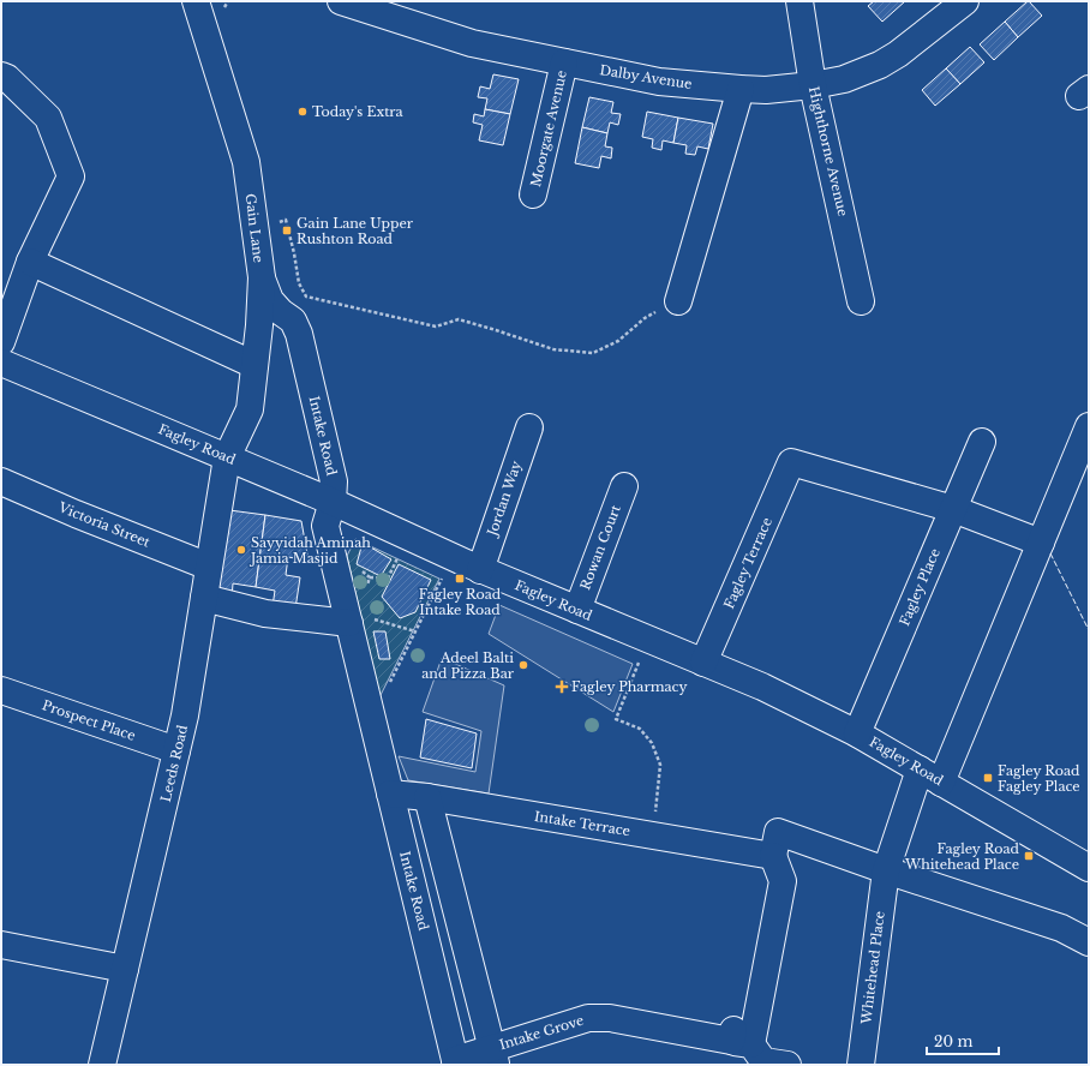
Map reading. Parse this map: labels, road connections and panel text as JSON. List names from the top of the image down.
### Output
{
  "streets": {
    "street": [
      "Dalby Avenue",
      "Moorgate Avenue",
      "Highthorne Avenue",
      "Gain Lane",
      "Intake Road",
      "Fagley Road",
      "Jordan Way",
      "Victoria Street",
      "Rowan Court",
      "Fagley Terrace",
      "Fagley Place",
      "Prospect Place",
      "Leeds Road",
      "Intake Terrace",
      "Whitehead Place",
      "Intake Grove"
    ]
  },
  "crossings": [
    ["Dalby Avenue", "Moorgate Avenue"],
    ["Dalby Avenue", "Highthorne Avenue"],
    ["Gain Lane", "Intake Road"],
    ["Gain Lane", "Fagley Road"],
    ["Gain Lane", "Leeds Road"],
    ["Intake Road", "Fagley Road"],
    ["Intake Road", "Intake Terrace"],
    ["Intake Road", "Intake Grove"],
    ["Fagley Road", "Jordan Way"],
    ["Fagley Road", "Rowan Court"],
    ["Fagley Road", "Fagley Terrace"],
    ["Fagley Road", "Fagley Place"],
    ["Fagley Road", "Leeds Road"],
    ["Fagley Road", "Whitehead Place"],
    ["Victoria Street", "Leeds Road"],
    ["Fagley Terrace", "Fagley Place"],
    ["Prospect Place", "Leeds Road"]
  ],
  "places": {
    "other": ["Today's Extra", "Sayyidah Aminah Jamia Masjid", "Adeel Balti and Pizza Bar"],
    "transit": [
      "Gain Lane Upper Rushton Road",
      "Fagley Road Intake Road",
      "Fagley Road Fagley Place",
      "Fagley Road Whitehead Place"
    ],
    "health": ["Fagley Pharmacy"]
  },
  "scale_bar": "20 m"
}
